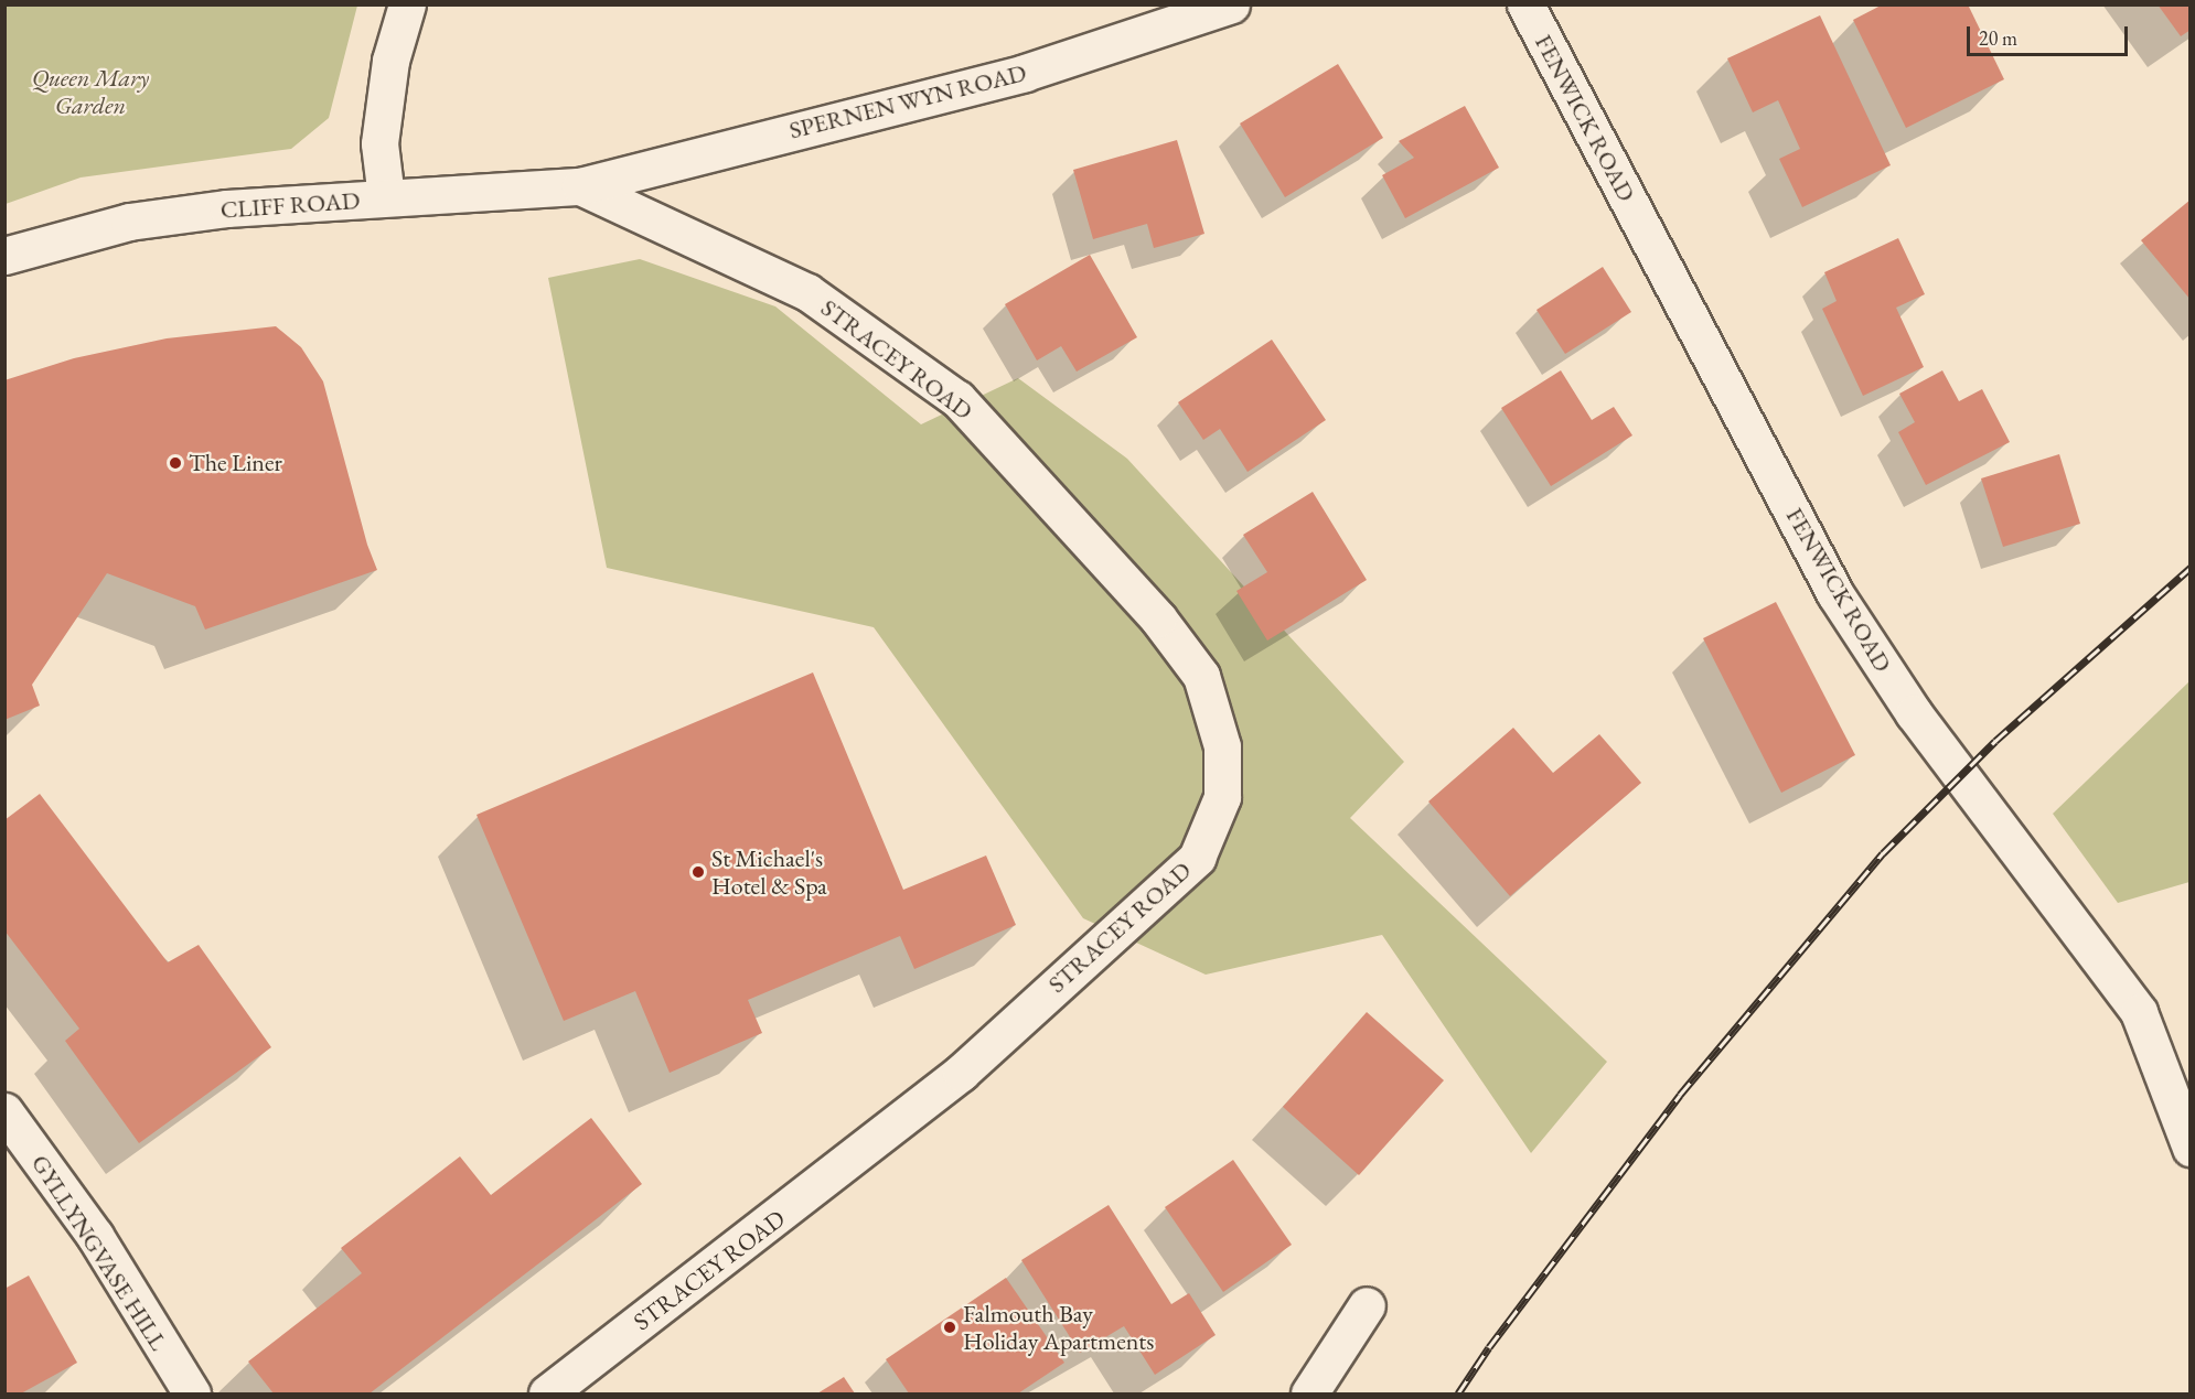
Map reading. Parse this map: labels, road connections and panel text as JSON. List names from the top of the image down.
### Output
{
  "streets": {
    "street": [
      "SPERNEN WYN ROAD",
      "FENWICK ROAD",
      "CLIFF ROAD",
      "STRACEY ROAD",
      "GYLLYNGVASE HILL"
    ]
  },
  "crossings": [
    ["SPERNEN WYN ROAD", "CLIFF ROAD"],
    ["SPERNEN WYN ROAD", "STRACEY ROAD"],
    ["CLIFF ROAD", "STRACEY ROAD"]
  ],
  "parks": ["Queen Mary Garden"],
  "places": ["The Liner", "St Michael's Hotel & Spa", "Falmouth Bay Holiday Apartments"],
  "scale_bar": "20 m"
}
